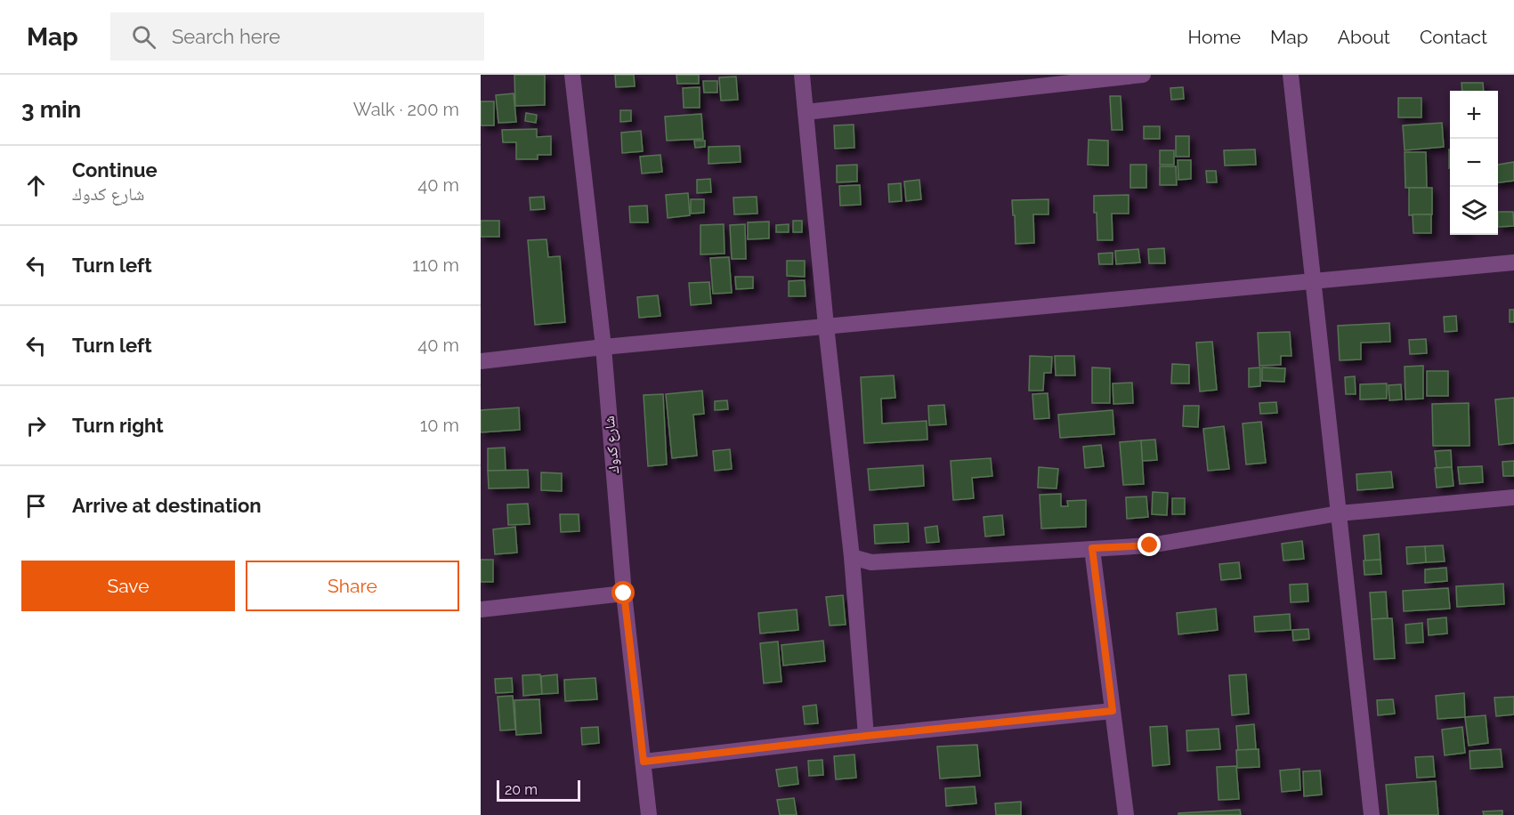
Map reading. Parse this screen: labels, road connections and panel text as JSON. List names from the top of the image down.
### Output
{
  "streets": {
    "street": ["شارع كدوك"]
  },
  "scale_bar": "20 m",
  "page": {
    "header": "Map",
    "search": "Search here",
    "nav": [
      "Home",
      "Map",
      "About",
      "Contact"
    ],
    "heading": ["3 min", "Walk · 200 m"],
    "map_buttons": ["+", "−"],
    "list": [
      ["Continue", "شارع كدوك", "40 m"],
      ["Turn left", "110 m"],
      ["Turn left", "40 m"],
      ["Turn right", "10 m"],
      "Arrive at destination"
    ],
    "buttons": ["Save", "Share"],
    "scale": "20 m"
  }
}
